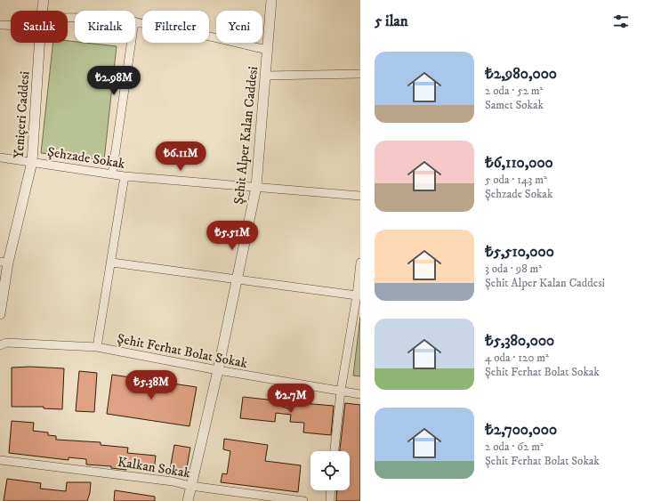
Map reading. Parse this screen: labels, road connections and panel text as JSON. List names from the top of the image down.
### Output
{
  "streets": {
    "street": [
      "Yeniçeri Caddesi",
      "Şehit Alper Kalan Caddesi",
      "Şehzade Sokak",
      "Şehit Ferhat Bolat Sokak",
      "Kalkan Sokak"
    ]
  },
  "crossings": [
    ["Yeniçeri Caddesi", "Şehzade Sokak"],
    ["Şehit Alper Kalan Caddesi", "Şehzade Sokak"],
    ["Şehit Alper Kalan Caddesi", "Şehit Ferhat Bolat Sokak"],
    ["Şehit Alper Kalan Caddesi", "Kalkan Sokak"]
  ],
  "page": {
    "heading": "5 ilan",
    "chip": [
      "Satılık",
      "Kiralık",
      "Filtreler",
      "Yeni"
    ],
    "list": [
      {
        "name": "₺2,980,000",
        "note": "2 oda · 52 m² · Samet Sokak"
      },
      {
        "name": "₺6,110,000",
        "note": "5 oda · 143 m² · Şehzade Sokak"
      },
      {
        "name": "₺5,510,000",
        "note": "3 oda · 98 m² · Şehit Alper Kalan Caddesi"
      },
      {
        "name": "₺5,380,000",
        "note": "4 oda · 120 m² · Şehit Ferhat Bolat Sokak"
      },
      {
        "name": "₺2,700,000",
        "note": "2 oda · 62 m² · Şehit Ferhat Bolat Sokak"
      }
    ],
    "price": [
      "₺2.98M",
      "₺6.11M",
      "₺5.51M",
      "₺5.38M",
      "₺2.7M"
    ]
  }
}
